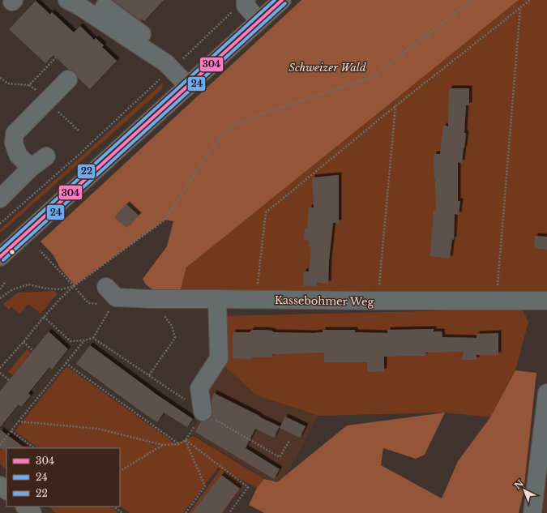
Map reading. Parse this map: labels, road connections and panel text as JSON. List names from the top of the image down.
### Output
{
  "streets": {
    "street": ["Kassebohmer Weg"]
  },
  "parks": ["Schweizer Wald"],
  "lines": ["transit line 304", "transit line 22", "transit line 24"],
  "legend": ["304", "24", "22"],
  "north": "top left"
}
